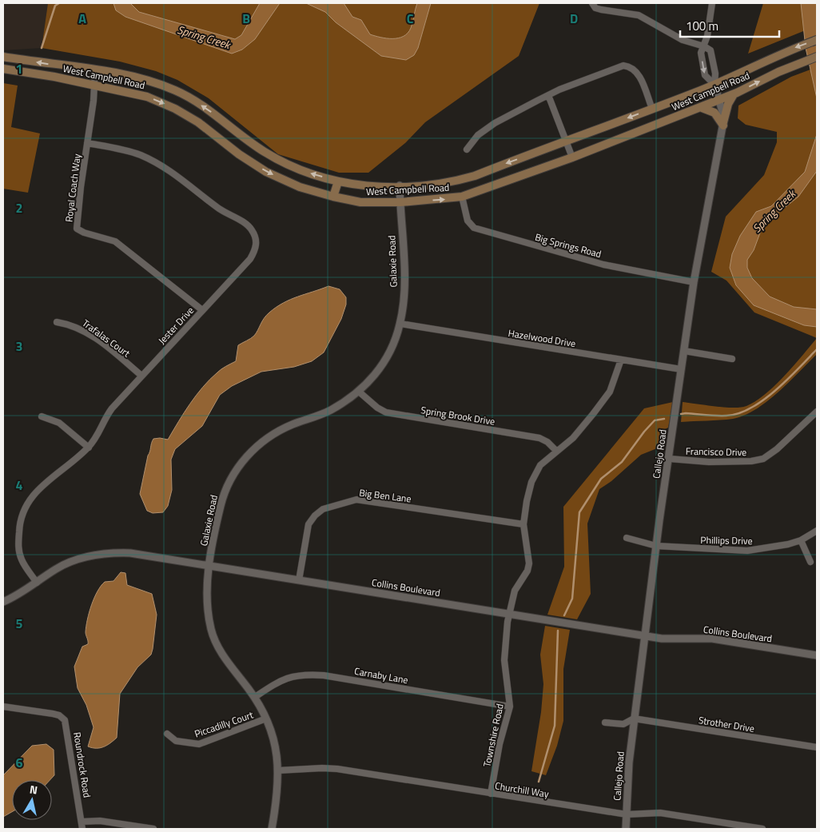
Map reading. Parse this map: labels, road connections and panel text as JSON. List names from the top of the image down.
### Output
{
  "streets": {
    "main road": ["West Campbell Road"],
    "street": [
      "Royal Coach Way",
      "Big Springs Road",
      "Galaxie Road",
      "Jester Drive",
      "Trafalas Court",
      "Hazelwood Drive",
      "Spring Brook Drive",
      "Francisco Drive",
      "Callejo Road",
      "Big Ben Lane",
      "Phillips Drive",
      "Collins Boulevard",
      "Carnaby Lane",
      "Piccadilly Court",
      "Strother Drive",
      "Townshire Road",
      "Roundrock Road",
      "Churchill Way"
    ]
  },
  "crossings": [
    ["West Campbell Road", "Royal Coach Way"],
    ["West Campbell Road", "Big Springs Road"],
    ["West Campbell Road", "Galaxie Road"],
    ["West Campbell Road", "Callejo Road"],
    ["Royal Coach Way", "Jester Drive"],
    ["Big Springs Road", "Callejo Road"],
    ["Galaxie Road", "Hazelwood Drive"],
    ["Galaxie Road", "Spring Brook Drive"],
    ["Galaxie Road", "Collins Boulevard"],
    ["Galaxie Road", "Carnaby Lane"],
    ["Galaxie Road", "Piccadilly Court"],
    ["Galaxie Road", "Churchill Way"],
    ["Jester Drive", "Trafalas Court"],
    ["Jester Drive", "Collins Boulevard"],
    ["Hazelwood Drive", "Callejo Road"],
    ["Hazelwood Drive", "Townshire Road"],
    ["Spring Brook Drive", "Townshire Road"],
    ["Francisco Drive", "Callejo Road"],
    ["Callejo Road", "Phillips Drive"],
    ["Callejo Road", "Collins Boulevard"],
    ["Callejo Road", "Strother Drive"],
    ["Callejo Road", "Churchill Way"],
    ["Big Ben Lane", "Collins Boulevard"],
    ["Big Ben Lane", "Townshire Road"],
    ["Collins Boulevard", "Townshire Road"],
    ["Carnaby Lane", "Townshire Road"],
    ["Townshire Road", "Churchill Way"]
  ],
  "water": ["Spring Creek"],
  "scale_bar": "100 m",
  "north": "top",
  "grid": {
    "columns": [
      "A",
      "B",
      "C",
      "D"
    ],
    "rows": [
      "1",
      "2",
      "3",
      "4",
      "5",
      "6"
    ]
  }
}
